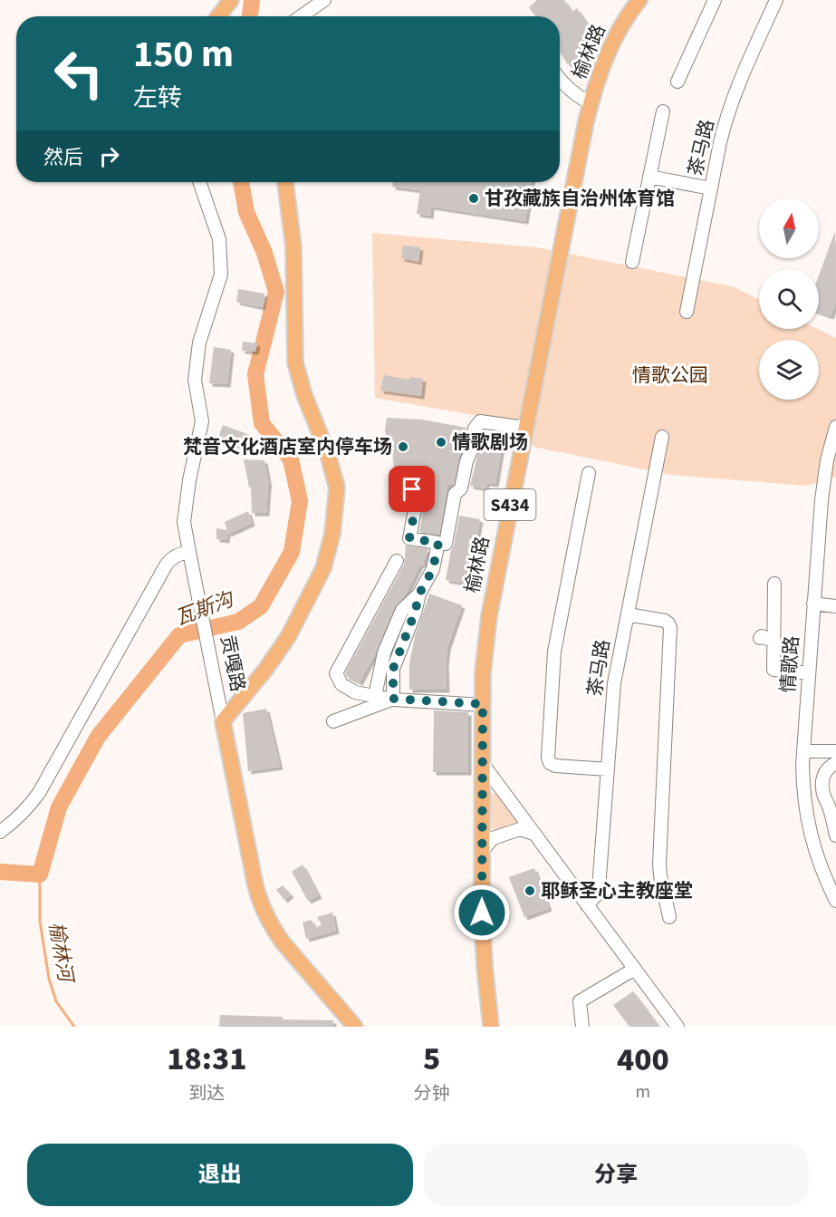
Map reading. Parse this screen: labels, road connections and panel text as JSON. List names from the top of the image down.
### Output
{
  "streets": {
    "main road": ["榆林路", "S434", "贡嘎路"],
    "street": ["茶马路", "情歌路"]
  },
  "water": ["瓦斯沟", "榆林河"],
  "parks": ["情歌公园"],
  "places": [
    "甘孜藏族自治州体育馆",
    "情歌剧场",
    "梵音文化酒店室内停车场",
    "耶稣圣心主教座堂"
  ],
  "north": "top",
  "page": {
    "turn": ["150 m", "左转"],
    "then": "然后",
    "eta": [
      "18:31",
      "到达",
      "5",
      "分钟",
      "400",
      "m"
    ],
    "buttons": ["退出", "分享"]
  }
}
